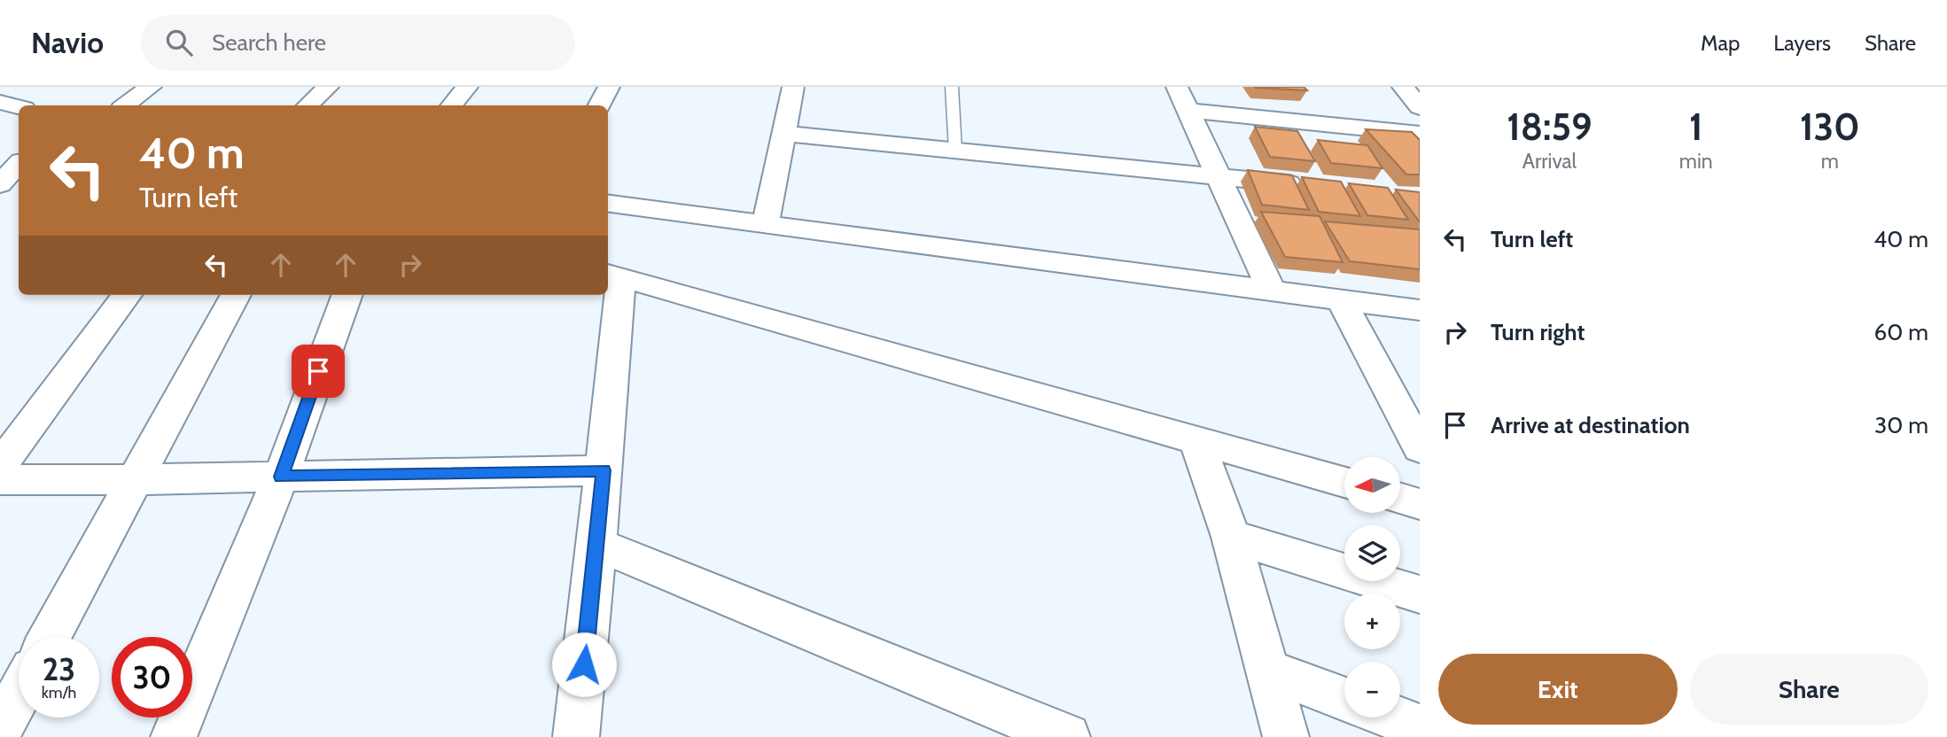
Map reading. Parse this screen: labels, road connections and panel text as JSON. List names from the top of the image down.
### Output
{
  "north": "left",
  "page": {
    "header": "Navio",
    "search": "Search here",
    "nav": ["Map", "Layers", "Share"],
    "eta": [
      "18:59",
      "Arrival",
      "1",
      "min",
      "130",
      "m"
    ],
    "turn": ["40 m", "Turn left"],
    "list": [
      {
        "name": "Turn left",
        "value": "40 m"
      },
      {
        "name": "Turn right",
        "value": "60 m"
      },
      {
        "name": "Arrive at destination",
        "value": "30 m"
      }
    ],
    "map_buttons": ["+", "−"],
    "speed": "23 km/h",
    "limit": "30",
    "buttons": ["Exit", "Share"]
  }
}
